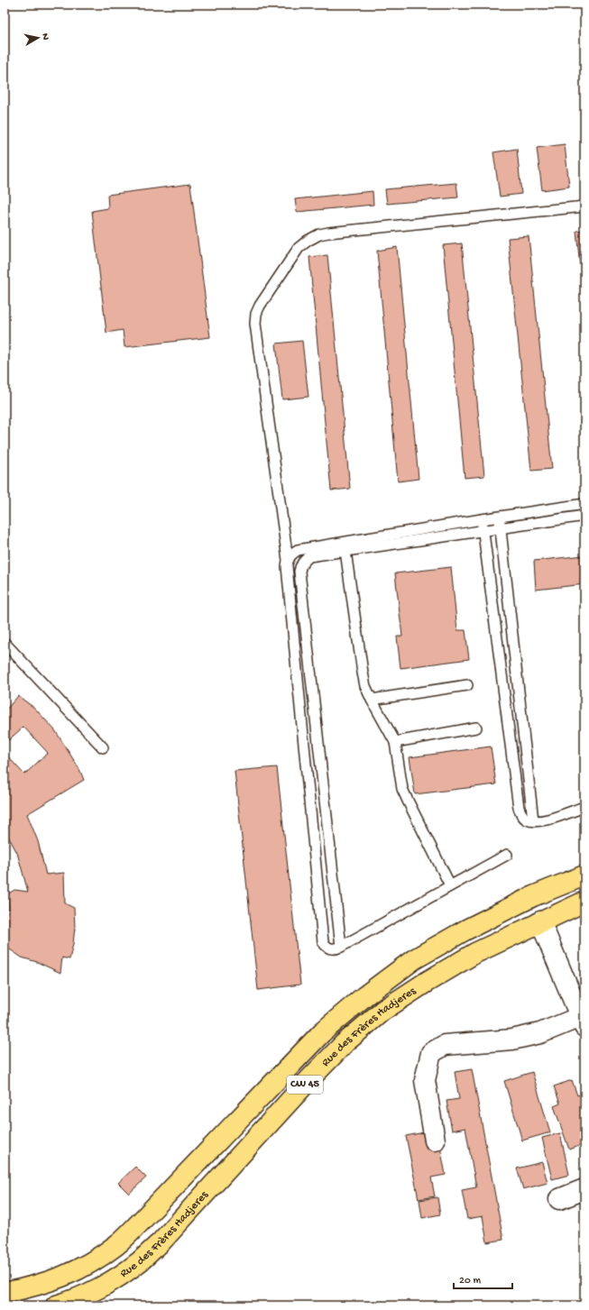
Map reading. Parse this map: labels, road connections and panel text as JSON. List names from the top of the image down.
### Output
{
  "streets": {
    "main road": ["Rue des Frères Hadjeres", "CW 45"]
  },
  "scale_bar": "20 m",
  "north": "right"
}
